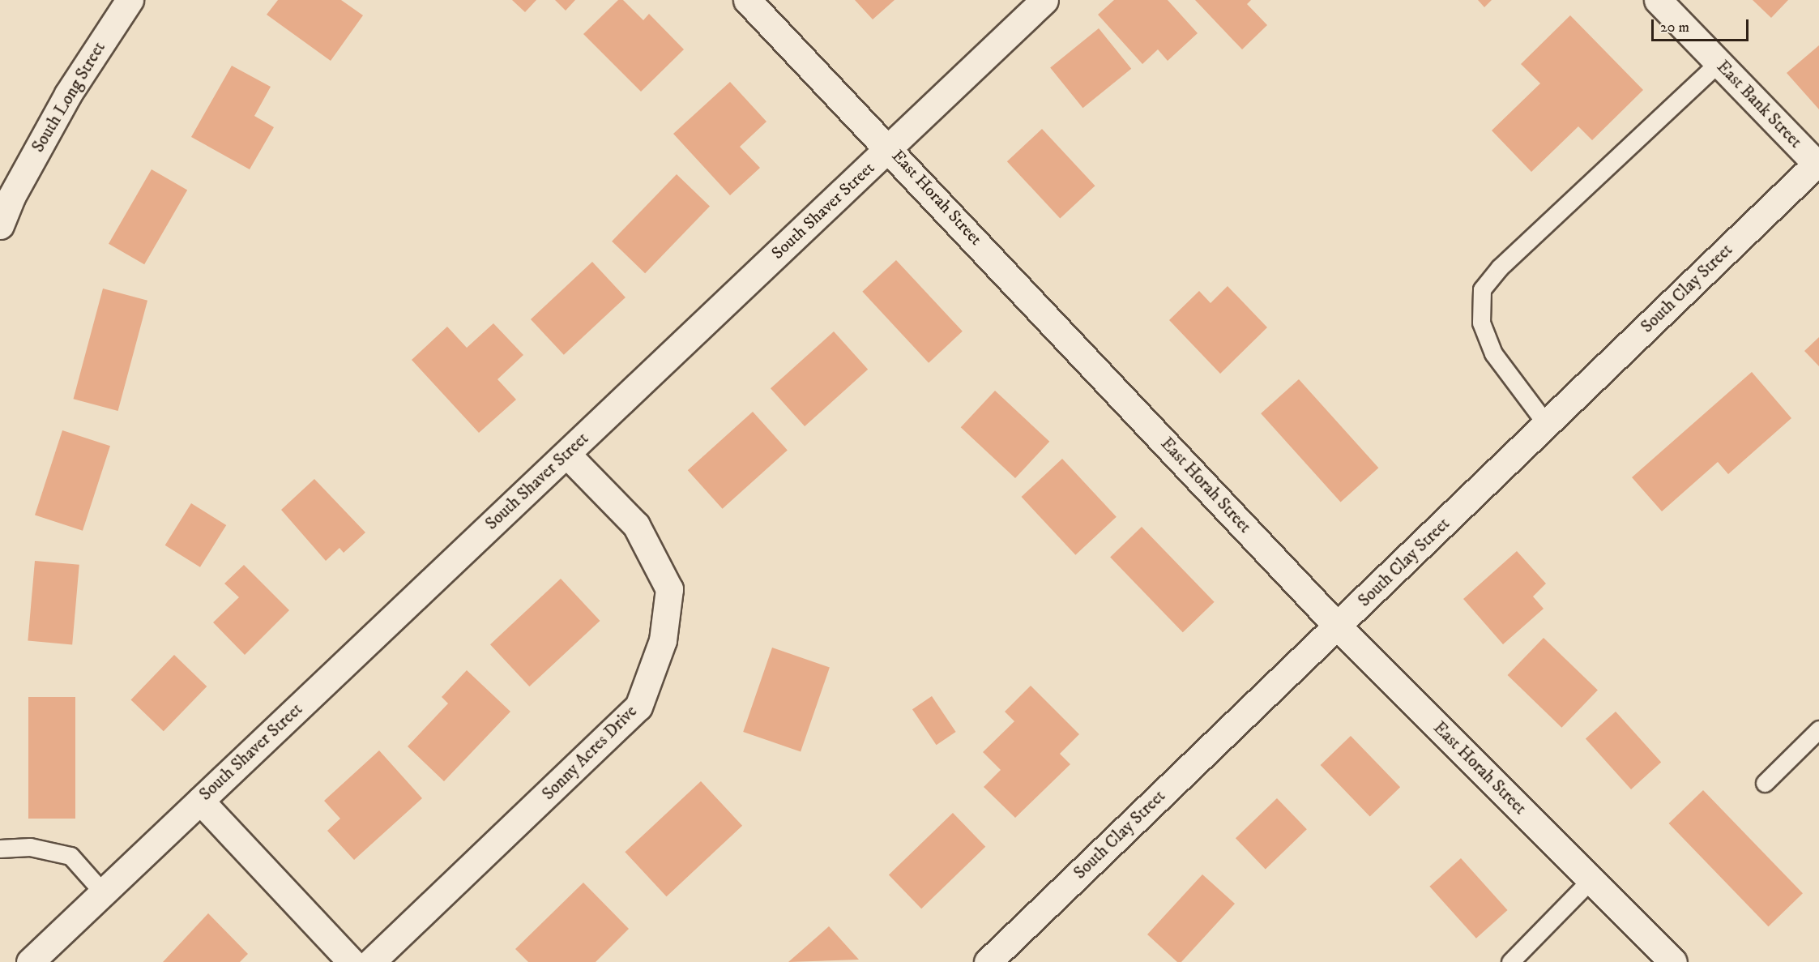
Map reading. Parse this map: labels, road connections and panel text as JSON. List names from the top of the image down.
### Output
{
  "streets": {
    "street": [
      "South Long Street",
      "East Bank Street",
      "East Horah Street",
      "South Shaver Street",
      "South Clay Street",
      "Sonny Acres Drive"
    ]
  },
  "crossings": [
    ["East Bank Street", "South Clay Street"],
    ["East Horah Street", "South Shaver Street"],
    ["East Horah Street", "South Clay Street"],
    ["South Shaver Street", "Sonny Acres Drive"]
  ],
  "scale_bar": "20 m"
}
